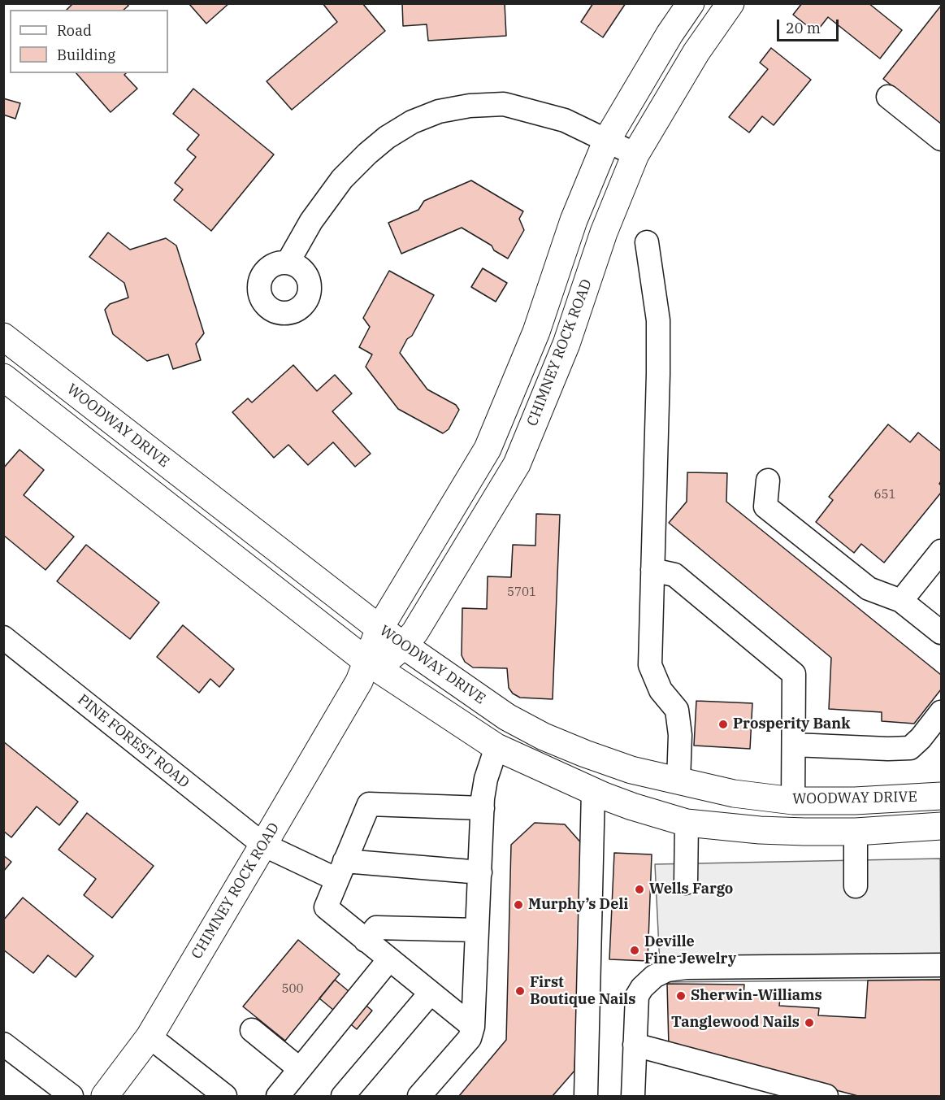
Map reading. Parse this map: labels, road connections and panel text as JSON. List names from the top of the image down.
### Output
{
  "streets": {
    "main road": ["CHIMNEY ROCK ROAD", "WOODWAY DRIVE"],
    "street": ["PINE FOREST ROAD"]
  },
  "crossings": [
    ["CHIMNEY ROCK ROAD", "WOODWAY DRIVE"],
    ["CHIMNEY ROCK ROAD", "PINE FOREST ROAD"]
  ],
  "places": [
    "Prosperity Bank",
    "Wells Fargo",
    "Murphy’s Deli",
    "Deville Fine Jewelry",
    "First Boutique Nails",
    "Sherwin-Williams",
    "Tanglewood Nails"
  ],
  "house_numbers": ["651", "5701", "500"],
  "legend": ["Road", "Building"],
  "scale_bar": "20 m"
}
